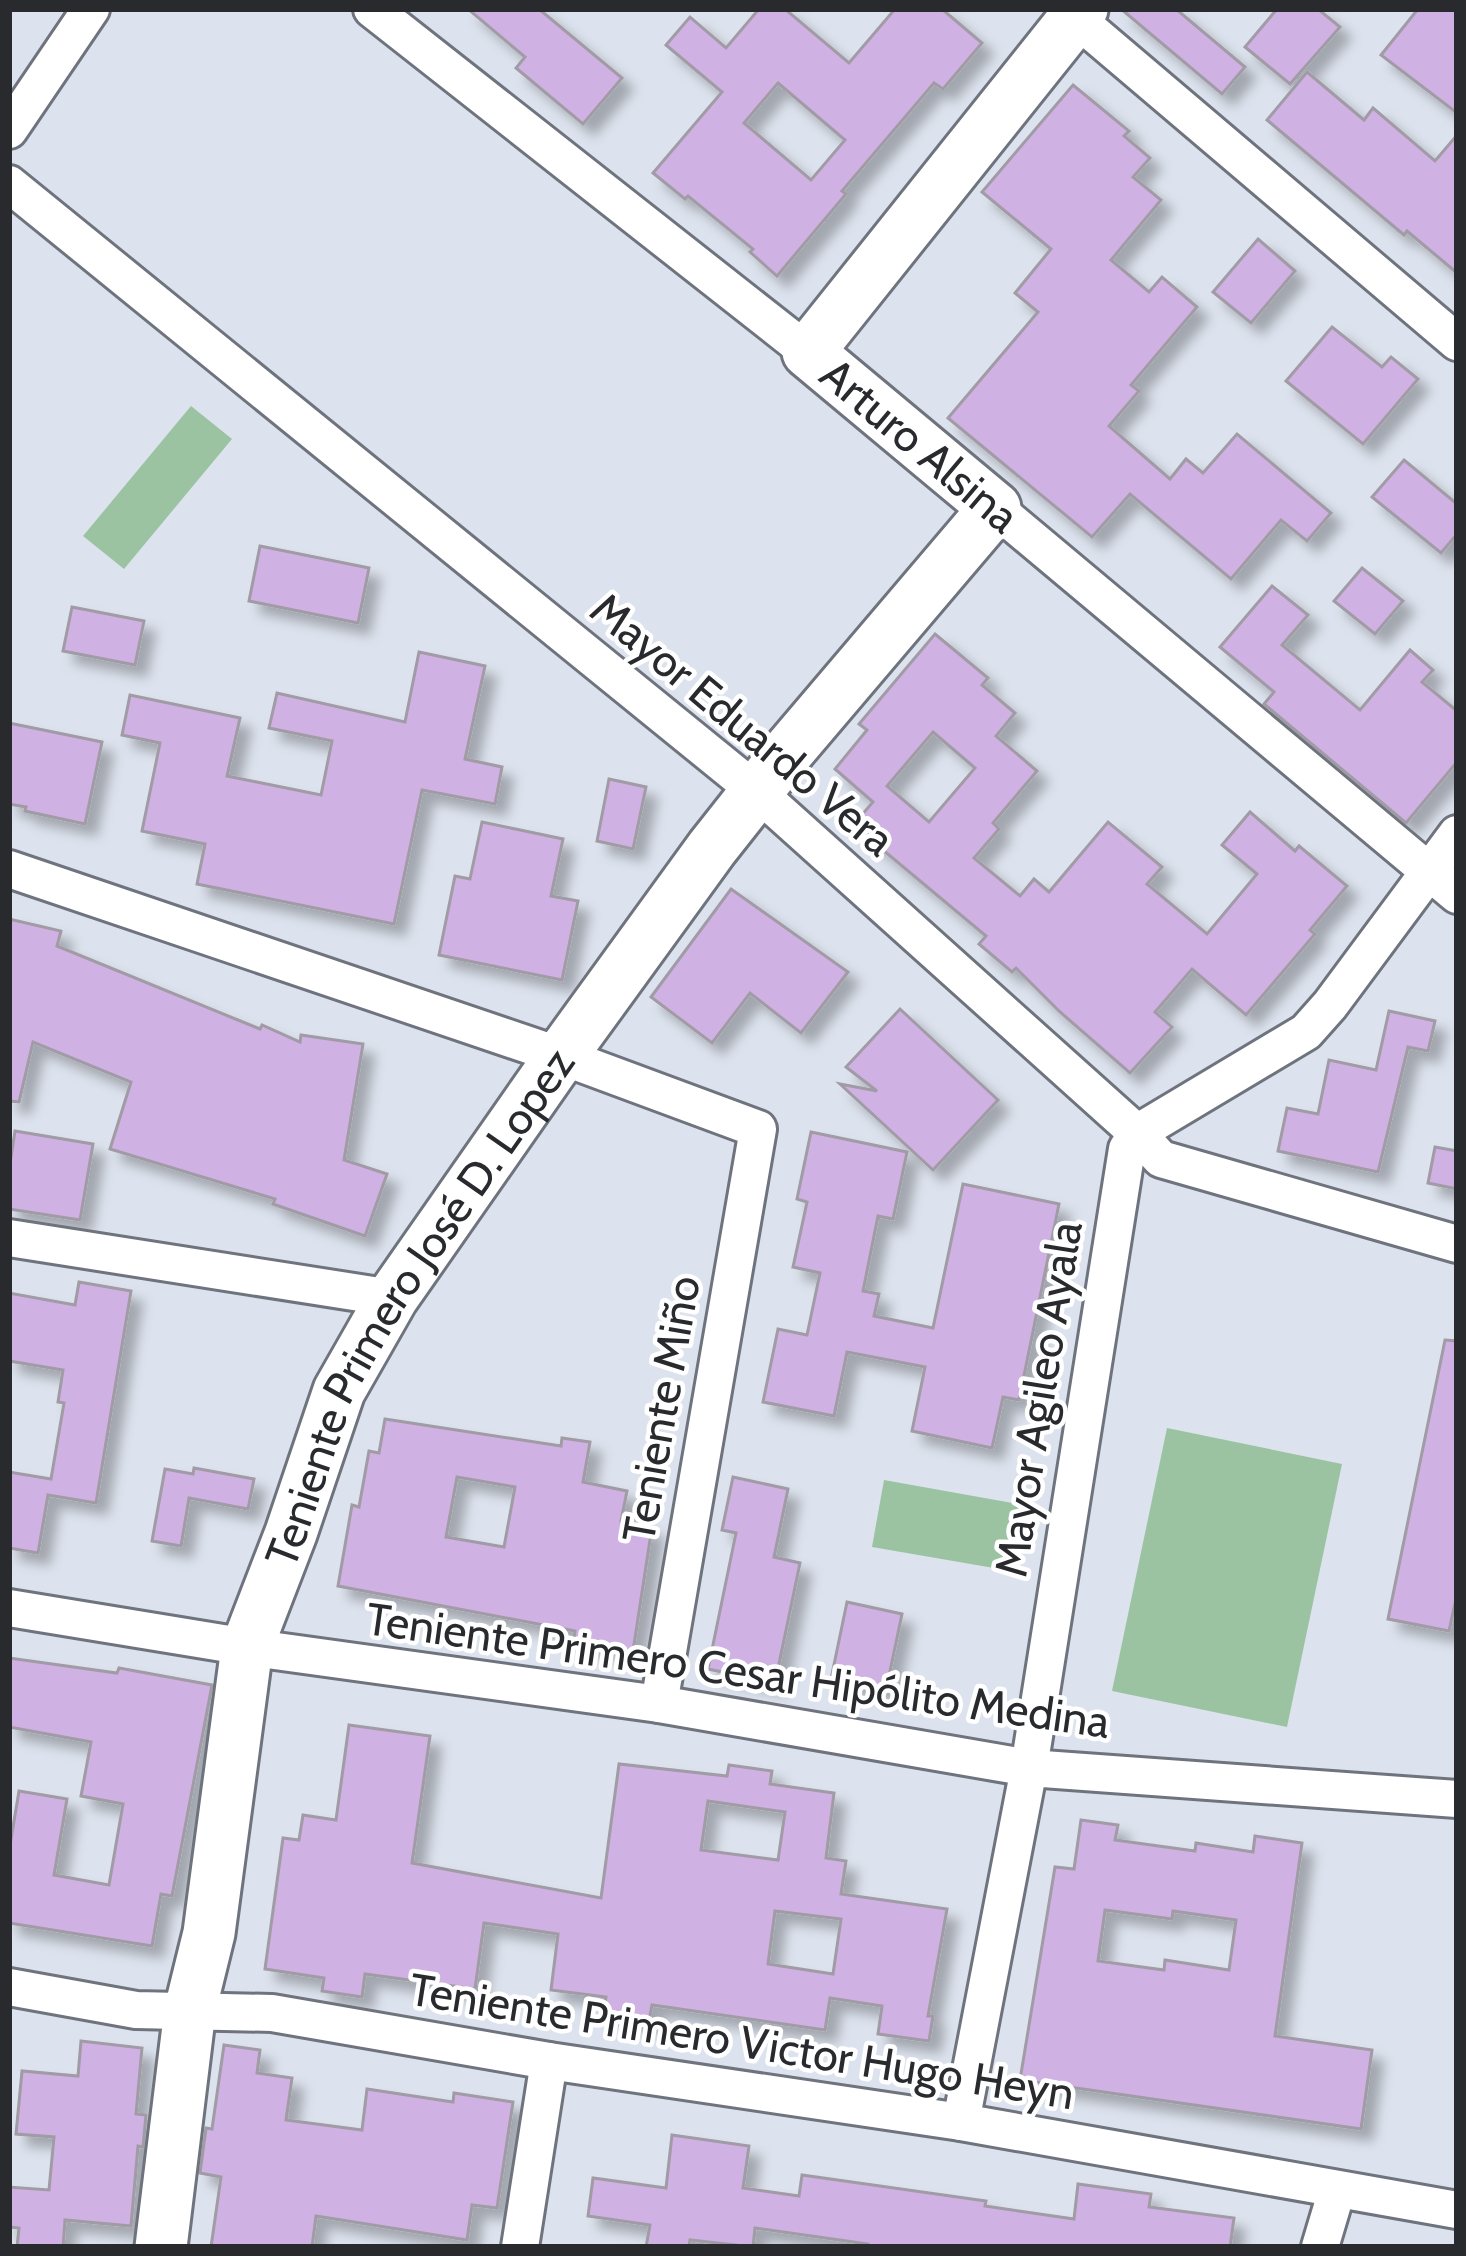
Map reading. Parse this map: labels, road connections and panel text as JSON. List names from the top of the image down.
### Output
{
  "streets": {
    "street": [
      "Arturo Alsina",
      "Mayor Eduardo Vera",
      "Teniente Primero José D. Lopez",
      "Mayor Agileo Ayala",
      "Teniente Miño",
      "Teniente Primero Cesar Hipólito Medina",
      "Teniente Primero Victor Hugo Heyn"
    ]
  },
  "crossings": [
    ["Arturo Alsina", "Teniente Primero José D. Lopez"],
    ["Mayor Eduardo Vera", "Teniente Primero José D. Lopez"],
    ["Mayor Eduardo Vera", "Mayor Agileo Ayala"],
    ["Teniente Primero José D. Lopez", "Teniente Miño"],
    ["Teniente Primero José D. Lopez", "Teniente Primero Cesar Hipólito Medina"],
    ["Teniente Primero José D. Lopez", "Teniente Primero Victor Hugo Heyn"],
    ["Mayor Agileo Ayala", "Teniente Primero Cesar Hipólito Medina"],
    ["Mayor Agileo Ayala", "Teniente Primero Victor Hugo Heyn"],
    ["Teniente Miño", "Teniente Primero Cesar Hipólito Medina"]
  ]
}
